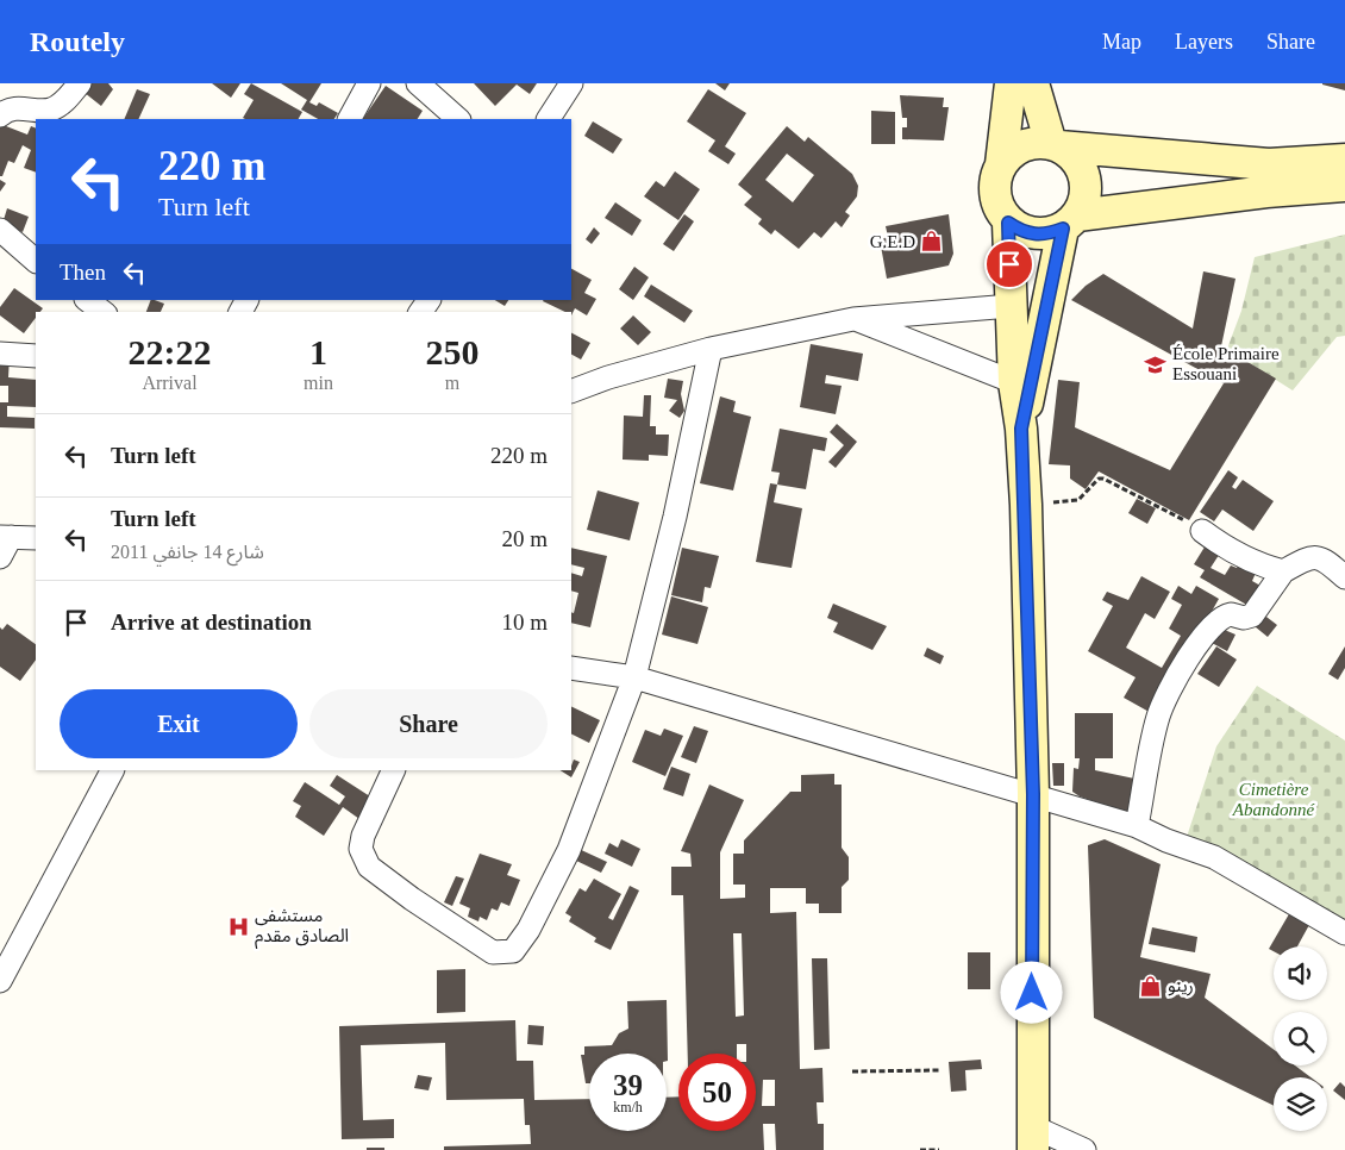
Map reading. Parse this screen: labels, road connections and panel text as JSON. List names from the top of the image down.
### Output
{
  "parks": ["Cimetière Abandonné"],
  "places": {
    "shop": ["G.E.D", "رينو"],
    "school or university": ["École Primaire Essouani"],
    "hospital": ["مستشفى الصادق مقدم"]
  },
  "page": {
    "header": "Routely",
    "nav": ["Map", "Layers", "Share"],
    "turn": ["220 m", "Turn left"],
    "then": "Then",
    "eta": [
      "22:22",
      "Arrival",
      "1",
      "min",
      "250",
      "m"
    ],
    "list": [
      {
        "name": "Turn left",
        "value": "220 m"
      },
      {
        "name": "Turn left",
        "note": "شارع 14 جانفي 2011",
        "value": "20 m"
      },
      {
        "name": "Arrive at destination",
        "value": "10 m"
      }
    ],
    "buttons": ["Exit", "Share"],
    "speed": "39 km/h",
    "limit": "50"
  }
}
